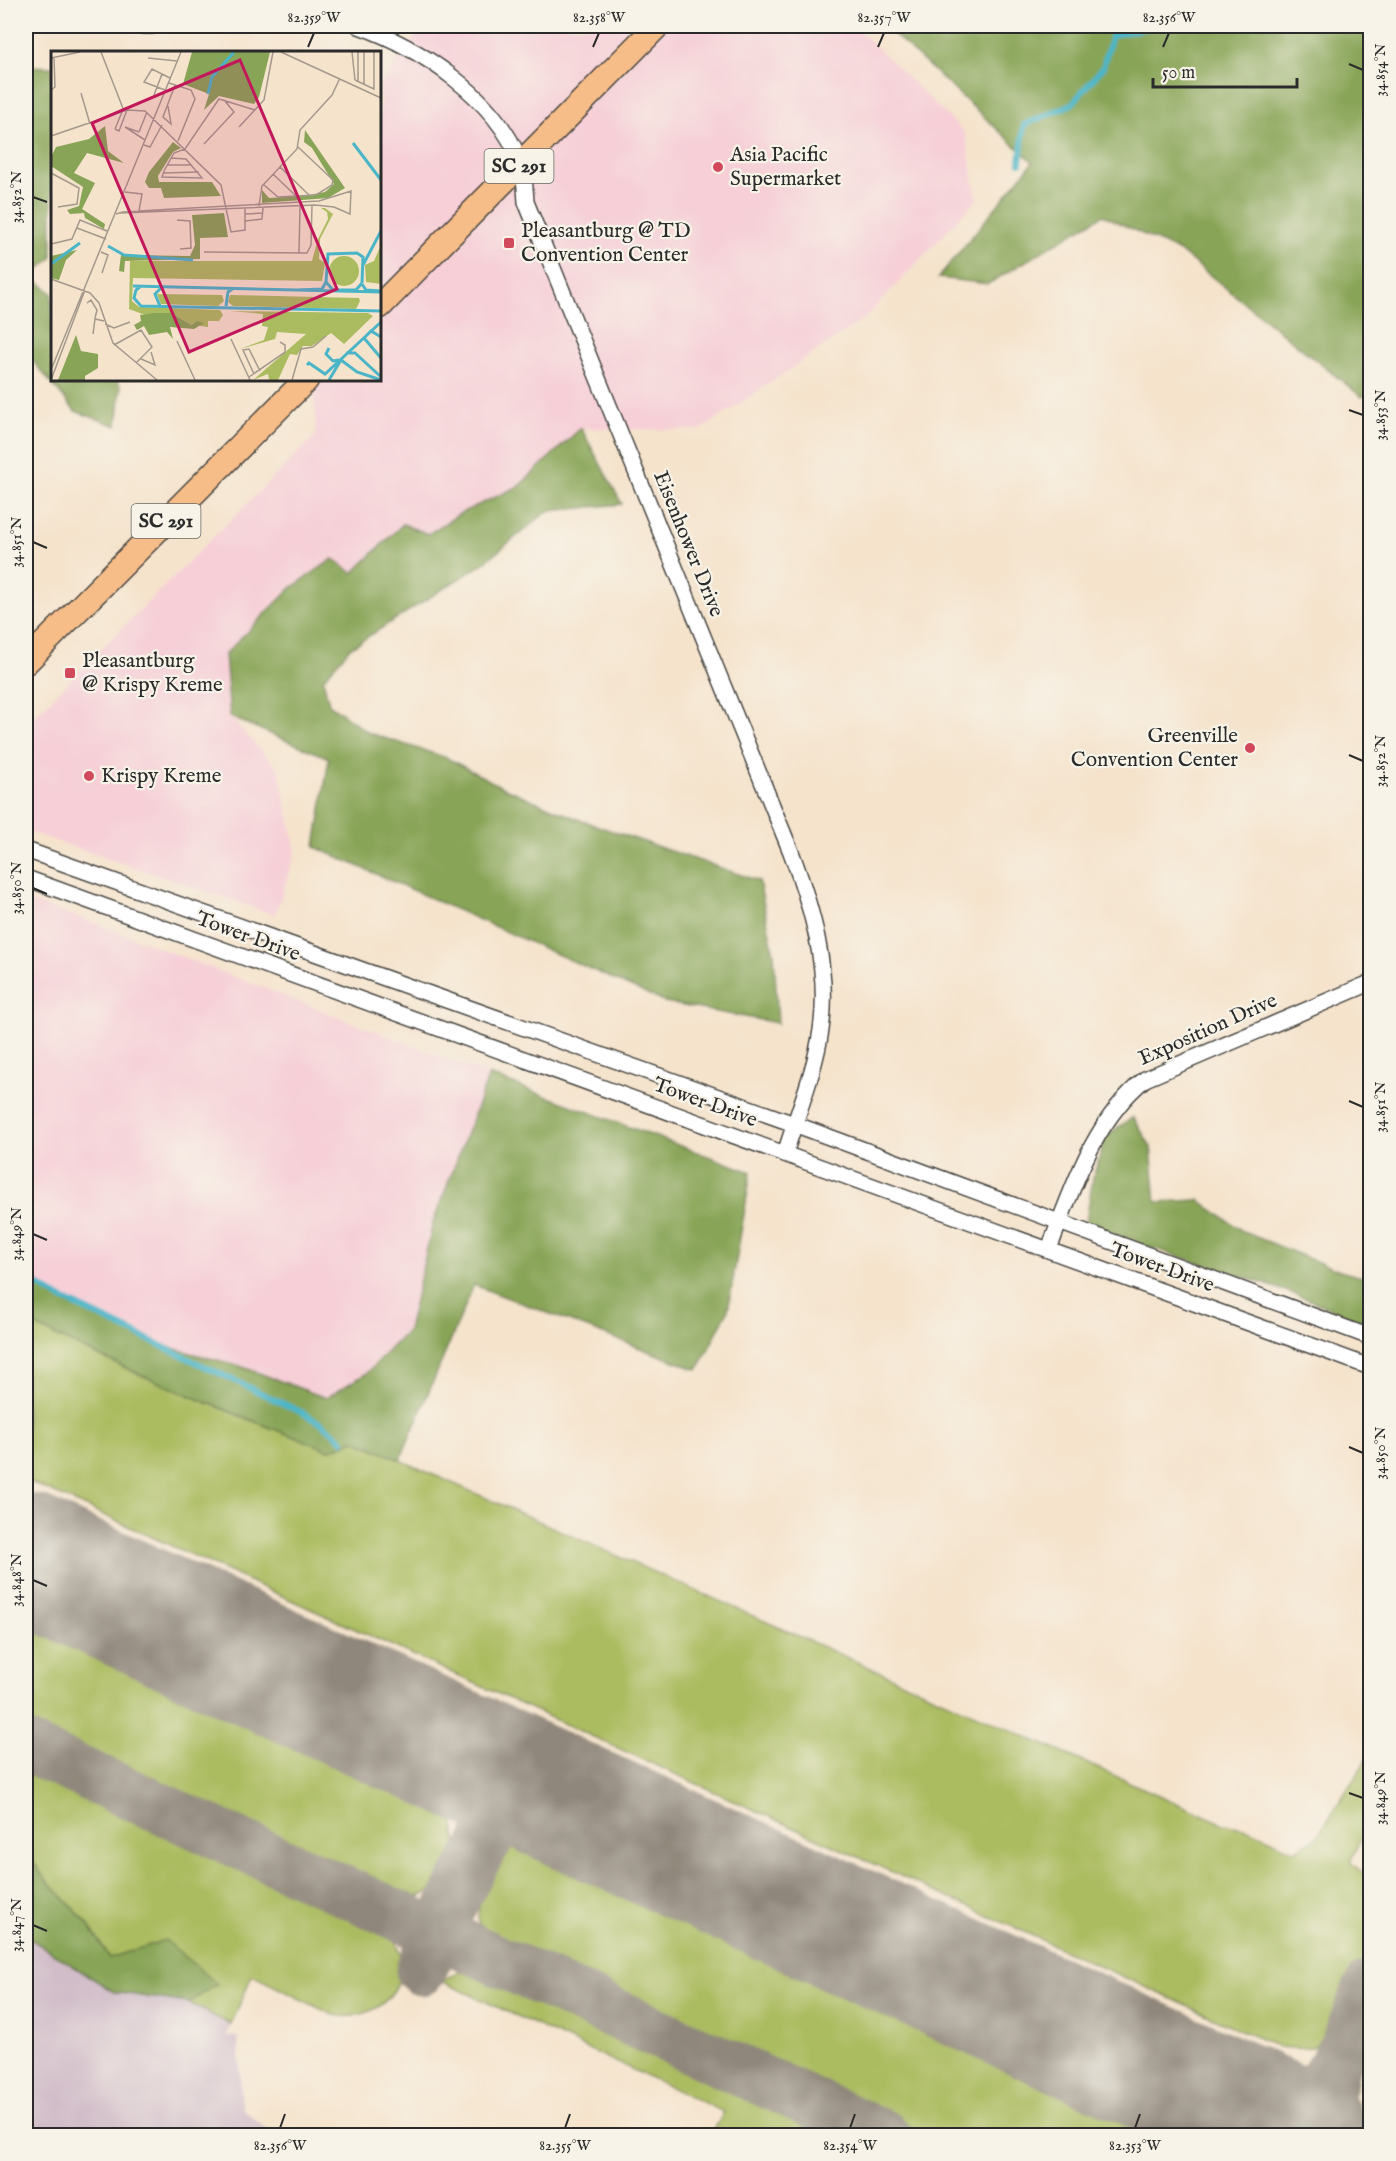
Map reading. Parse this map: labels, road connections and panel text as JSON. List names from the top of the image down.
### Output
{
  "streets": {
    "main road": ["SC 291"],
    "street": ["Eisenhower Drive", "Tower Drive", "Exposition Drive"]
  },
  "crossings": [
    ["SC 291", "Eisenhower Drive"],
    ["Eisenhower Drive", "Tower Drive"],
    ["Tower Drive", "Exposition Drive"]
  ],
  "places": {
    "other": ["Asia Pacific Supermarket", "Greenville Convention Center", "Krispy Kreme"],
    "transit": ["Pleasantburg @ TD Convention Center", "Pleasantburg @ Krispy Kreme"]
  },
  "scale_bar": "50 m",
  "coordinates": [
    "82.359°W",
    "82.358°W",
    "82.357°W",
    "82.356°W",
    "34.854°N",
    "34.852°N",
    "34.853°N",
    "34.851°N",
    "34.850°N",
    "34.849°N",
    "34.848°N",
    "34.847°N",
    "82.355°W",
    "82.354°W",
    "82.353°W"
  ]
}
